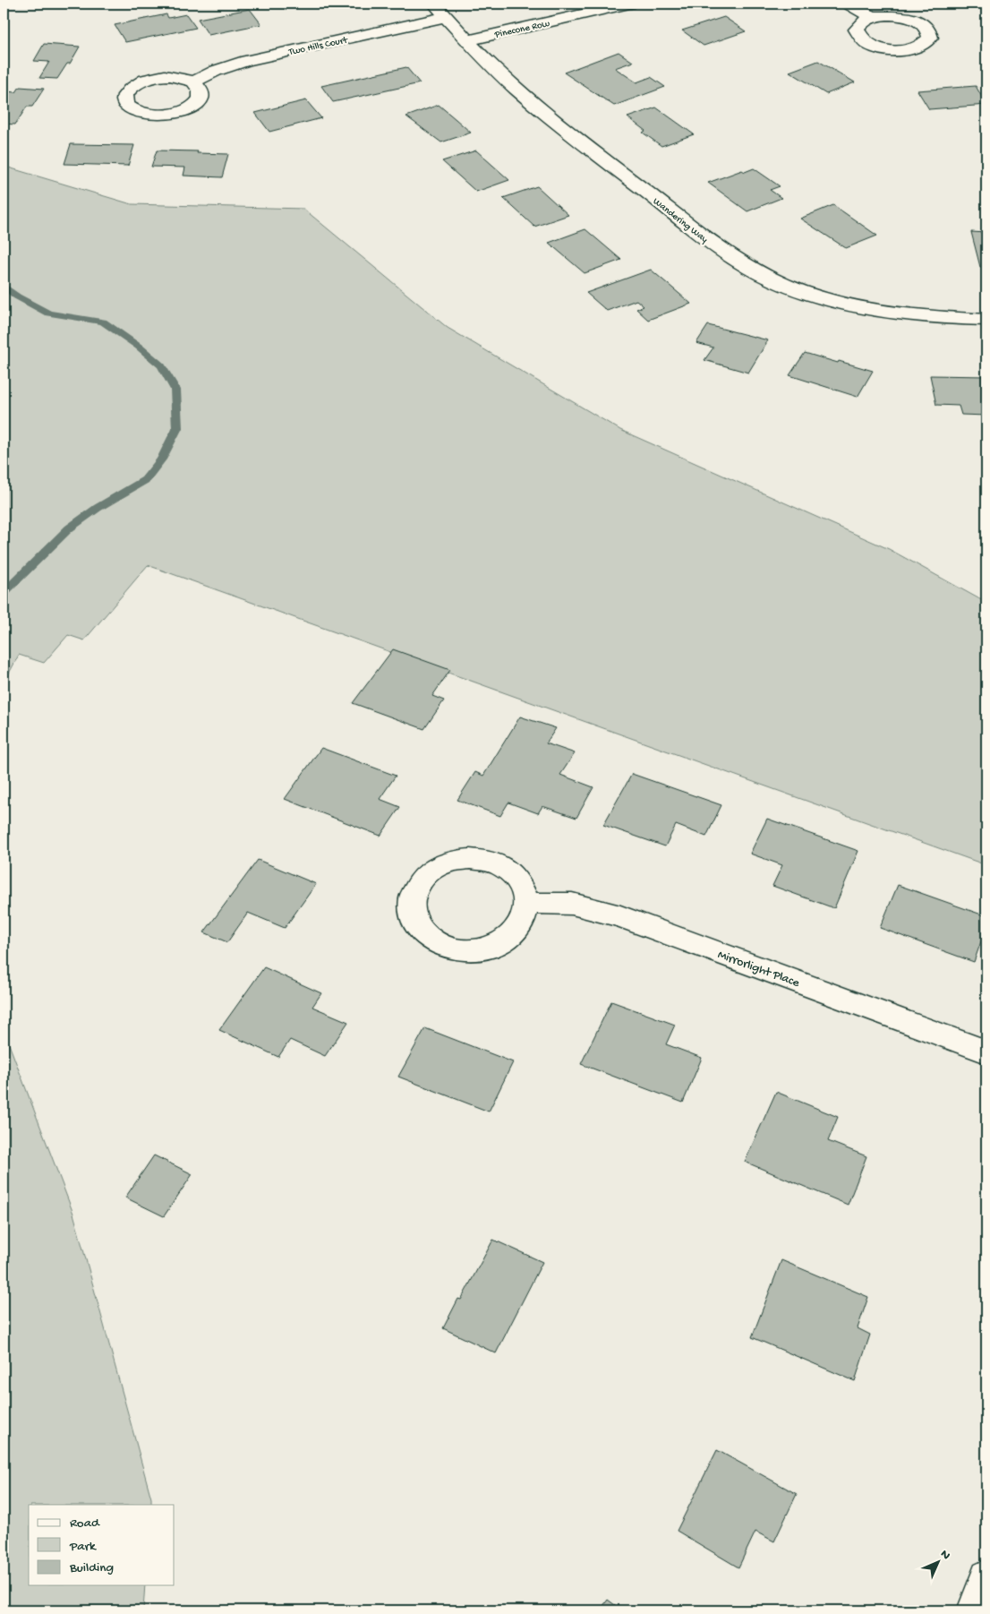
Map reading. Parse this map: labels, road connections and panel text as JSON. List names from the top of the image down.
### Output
{
  "streets": {
    "street": [
      "Pinecone Row",
      "Two Hills Court",
      "Wandering Way",
      "Mirrorlight Place"
    ]
  },
  "crossings": [
    ["Pinecone Row", "Wandering Way"],
    ["Two Hills Court", "Wandering Way"]
  ],
  "legend": ["Road", "Park", "Building"],
  "north": "top right"
}
